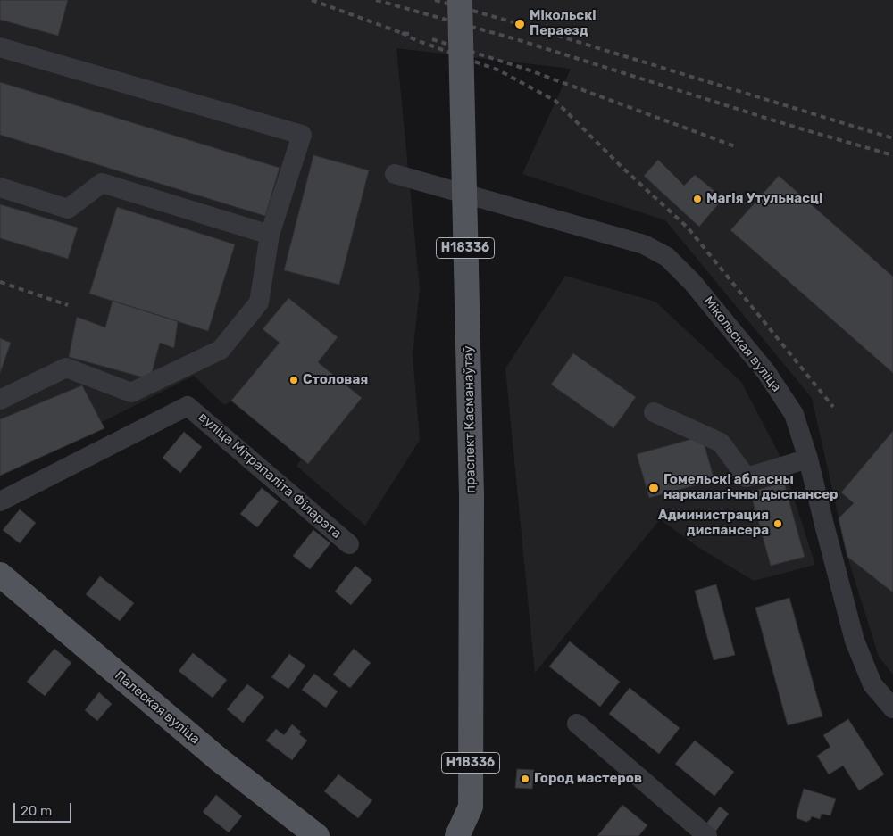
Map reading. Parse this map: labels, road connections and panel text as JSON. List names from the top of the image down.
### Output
{
  "streets": {
    "main road": ["Н18336", "праспект Касманаўтаў", "Палеская вуліца"],
    "street": ["Мікольская вуліца", "вуліца Мітрапаліта Філарэта"]
  },
  "places": [
    "Мікольскі Пераезд",
    "Магія Утульнасці",
    "Столовая",
    "Гомельскі абласны наркалагічны дыспансер",
    "Администрация диспансера",
    "Город мастеров"
  ],
  "scale_bar": "20 m"
}
